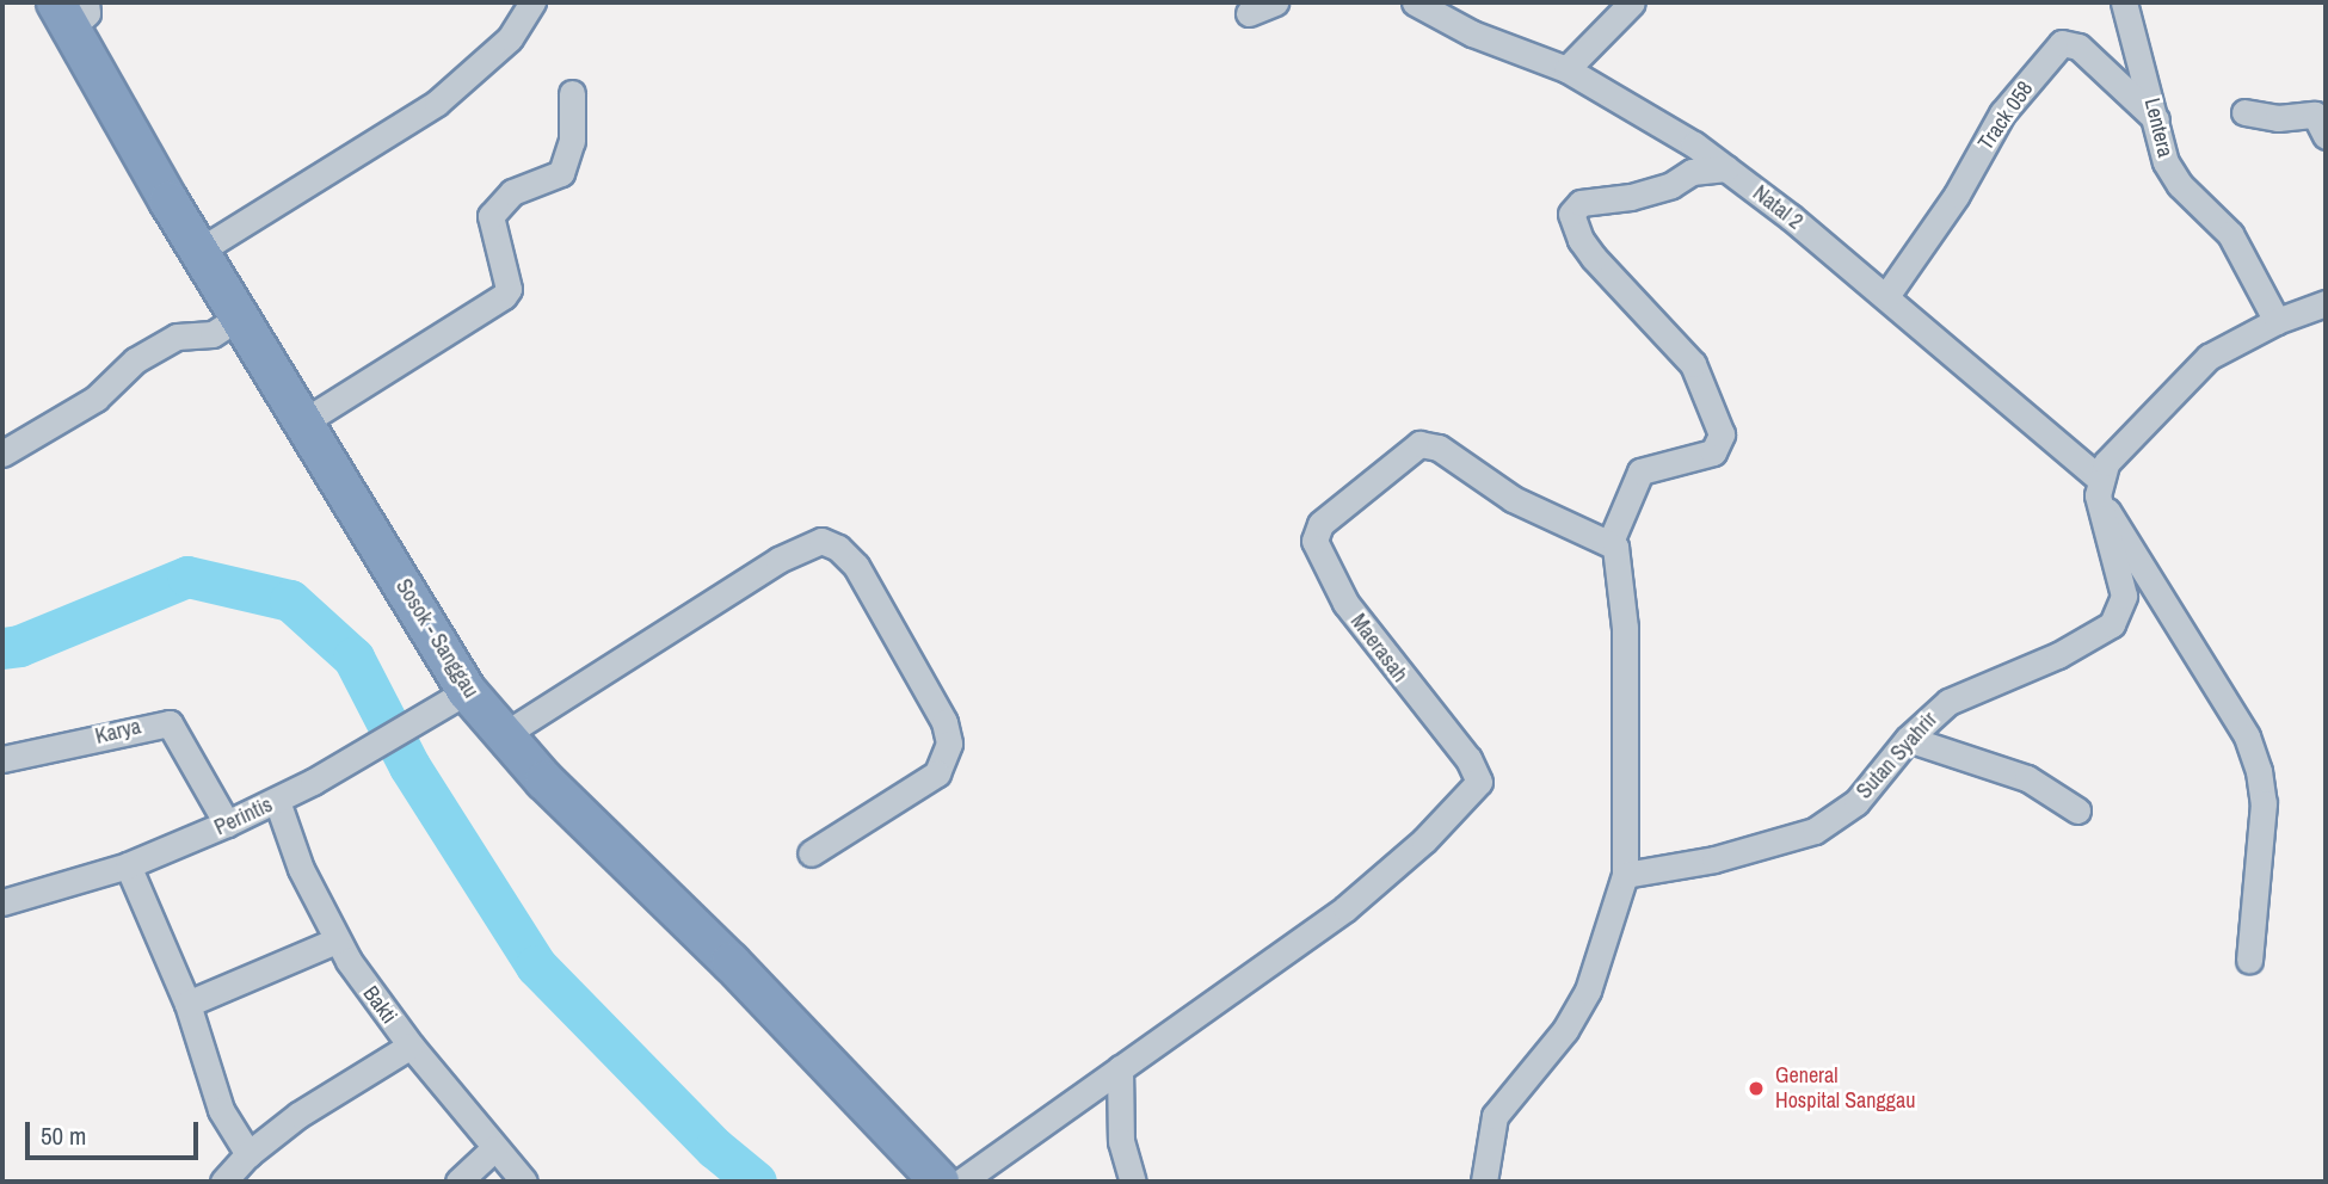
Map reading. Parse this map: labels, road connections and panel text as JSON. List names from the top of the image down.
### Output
{
  "streets": {
    "highway": ["Sosok - Sanggau"],
    "street": [
      "Track 058",
      "Lentera",
      "Natal 2",
      "Maerasah",
      "Karya",
      "Sutan Syahrir",
      "Perintis",
      "Bakti"
    ]
  },
  "crossings": [
    ["Track 058", "Lentera"],
    ["Track 058", "Natal 2"],
    ["Natal 2", "Sutan Syahrir"],
    ["Sosok - Sanggau", "Perintis"],
    ["Karya", "Perintis"],
    ["Perintis", "Bakti"]
  ],
  "places": ["General Hospital Sanggau"],
  "scale_bar": "50 m"
}
